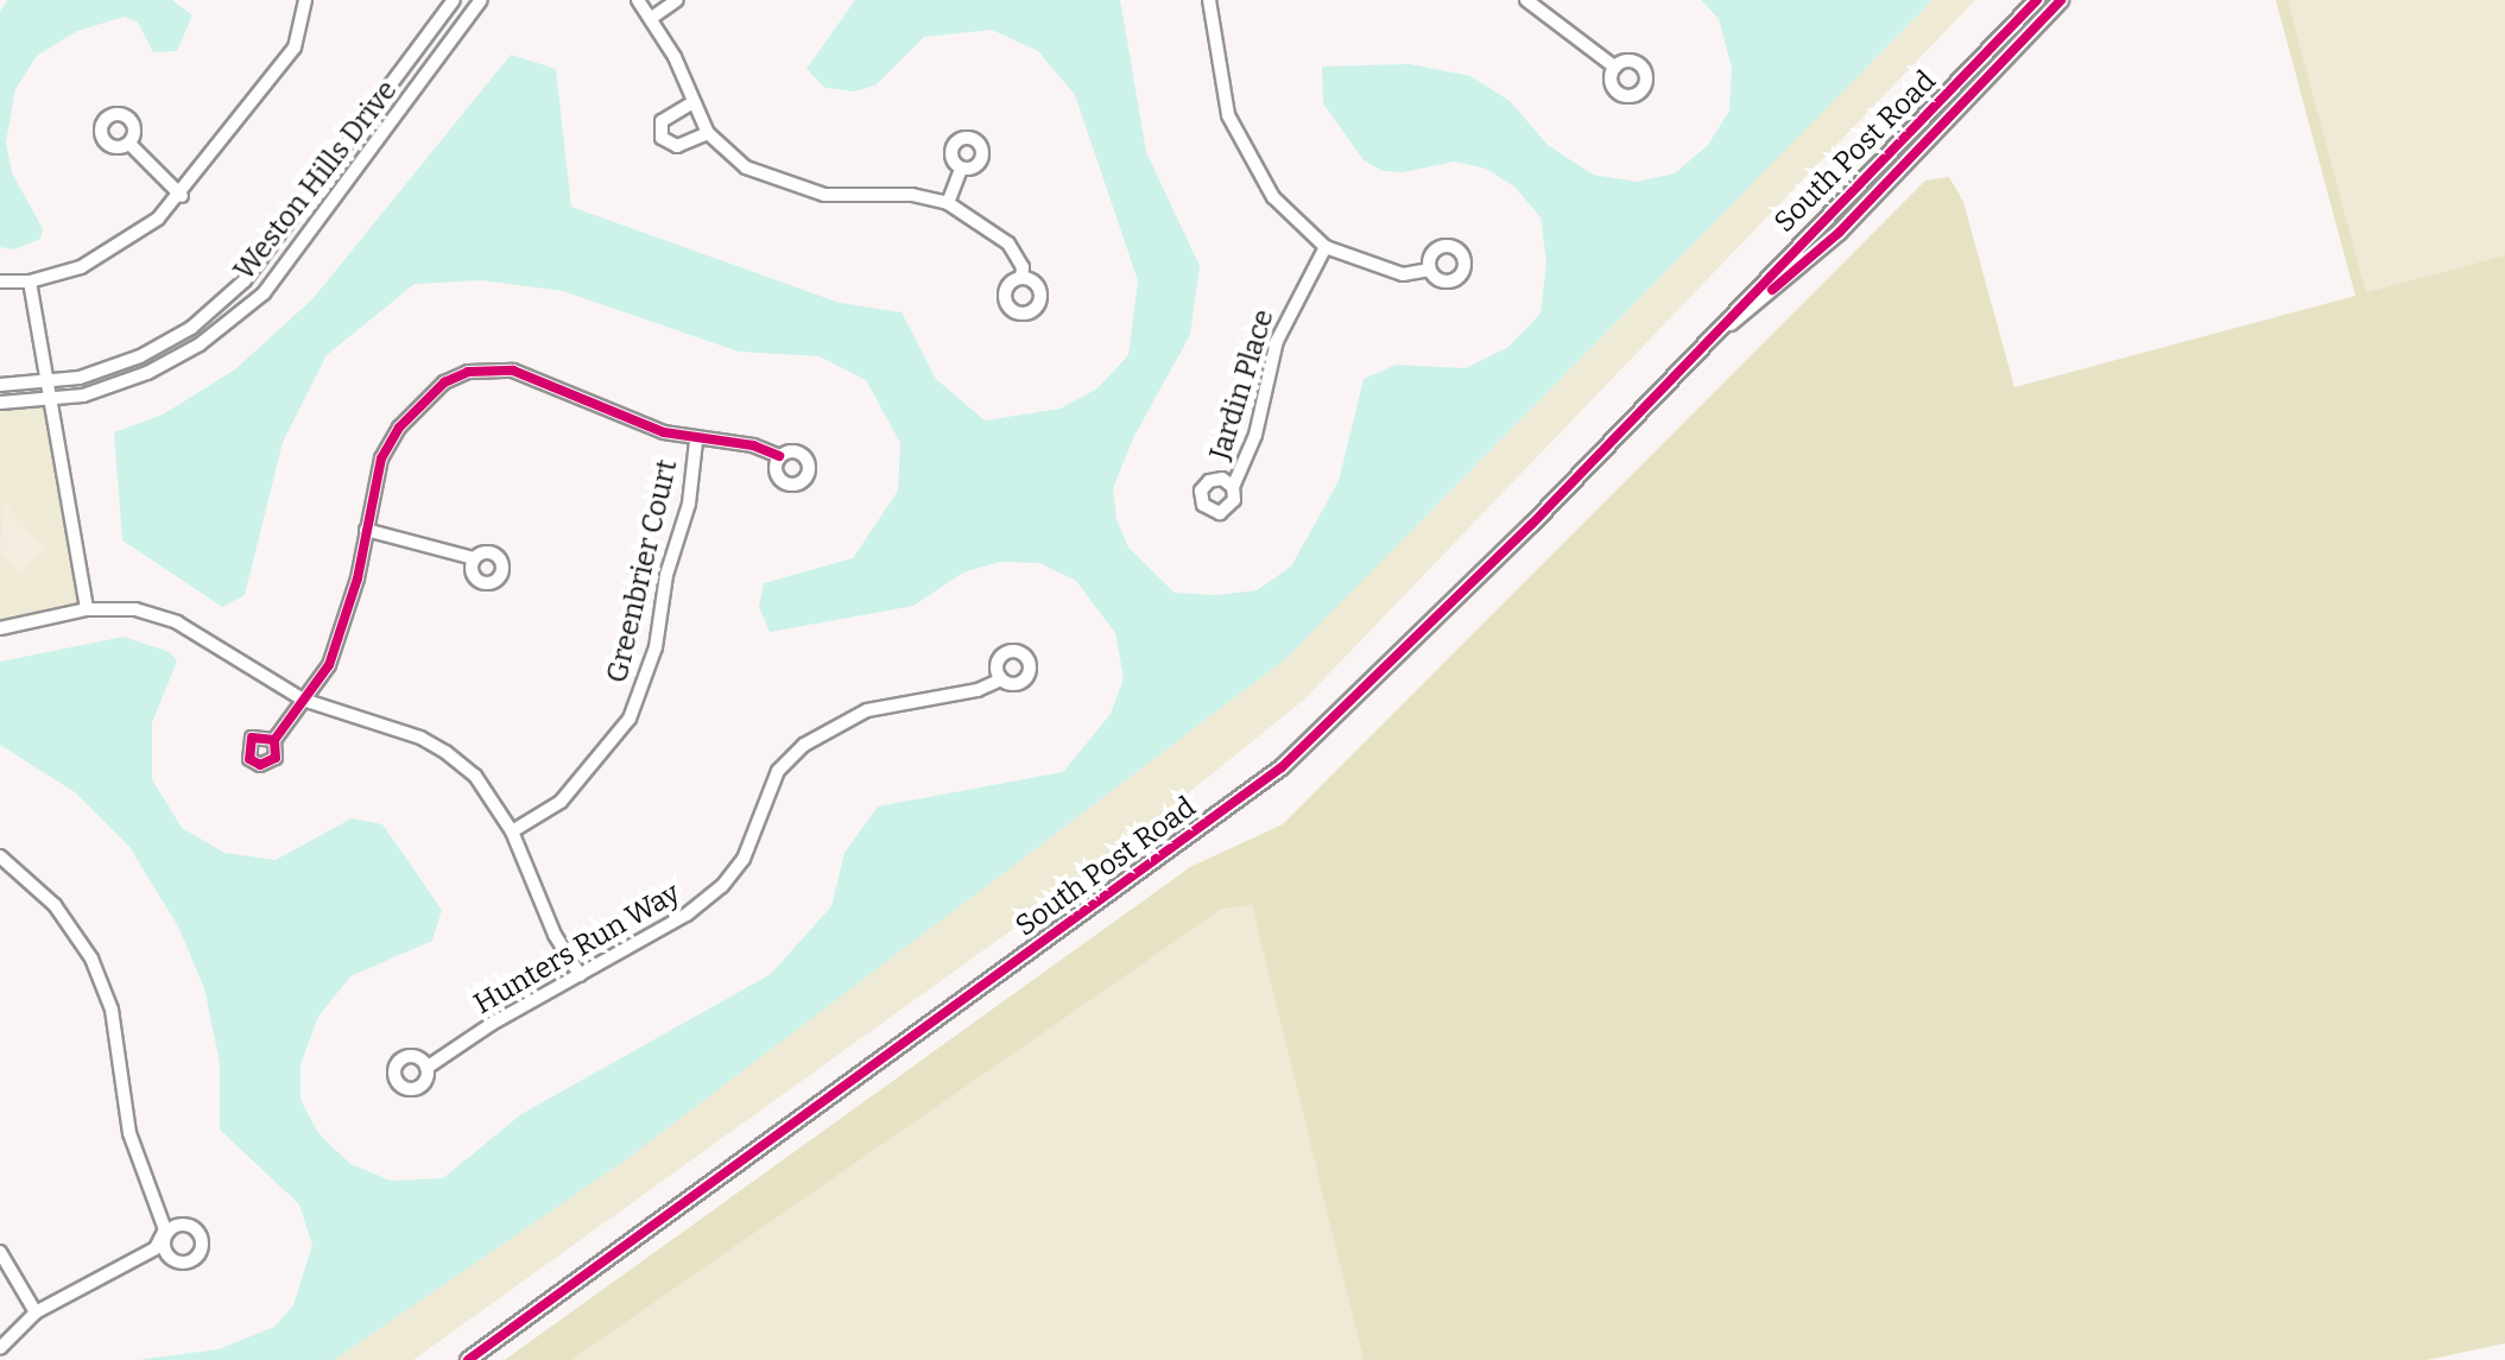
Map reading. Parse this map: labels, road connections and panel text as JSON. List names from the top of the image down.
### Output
{
  "streets": {
    "street": [
      "South Post Road",
      "Weston Hills Drive",
      "Jardin Place",
      "Greenbrier Court",
      "Hunters Run Way"
    ]
  }
}
